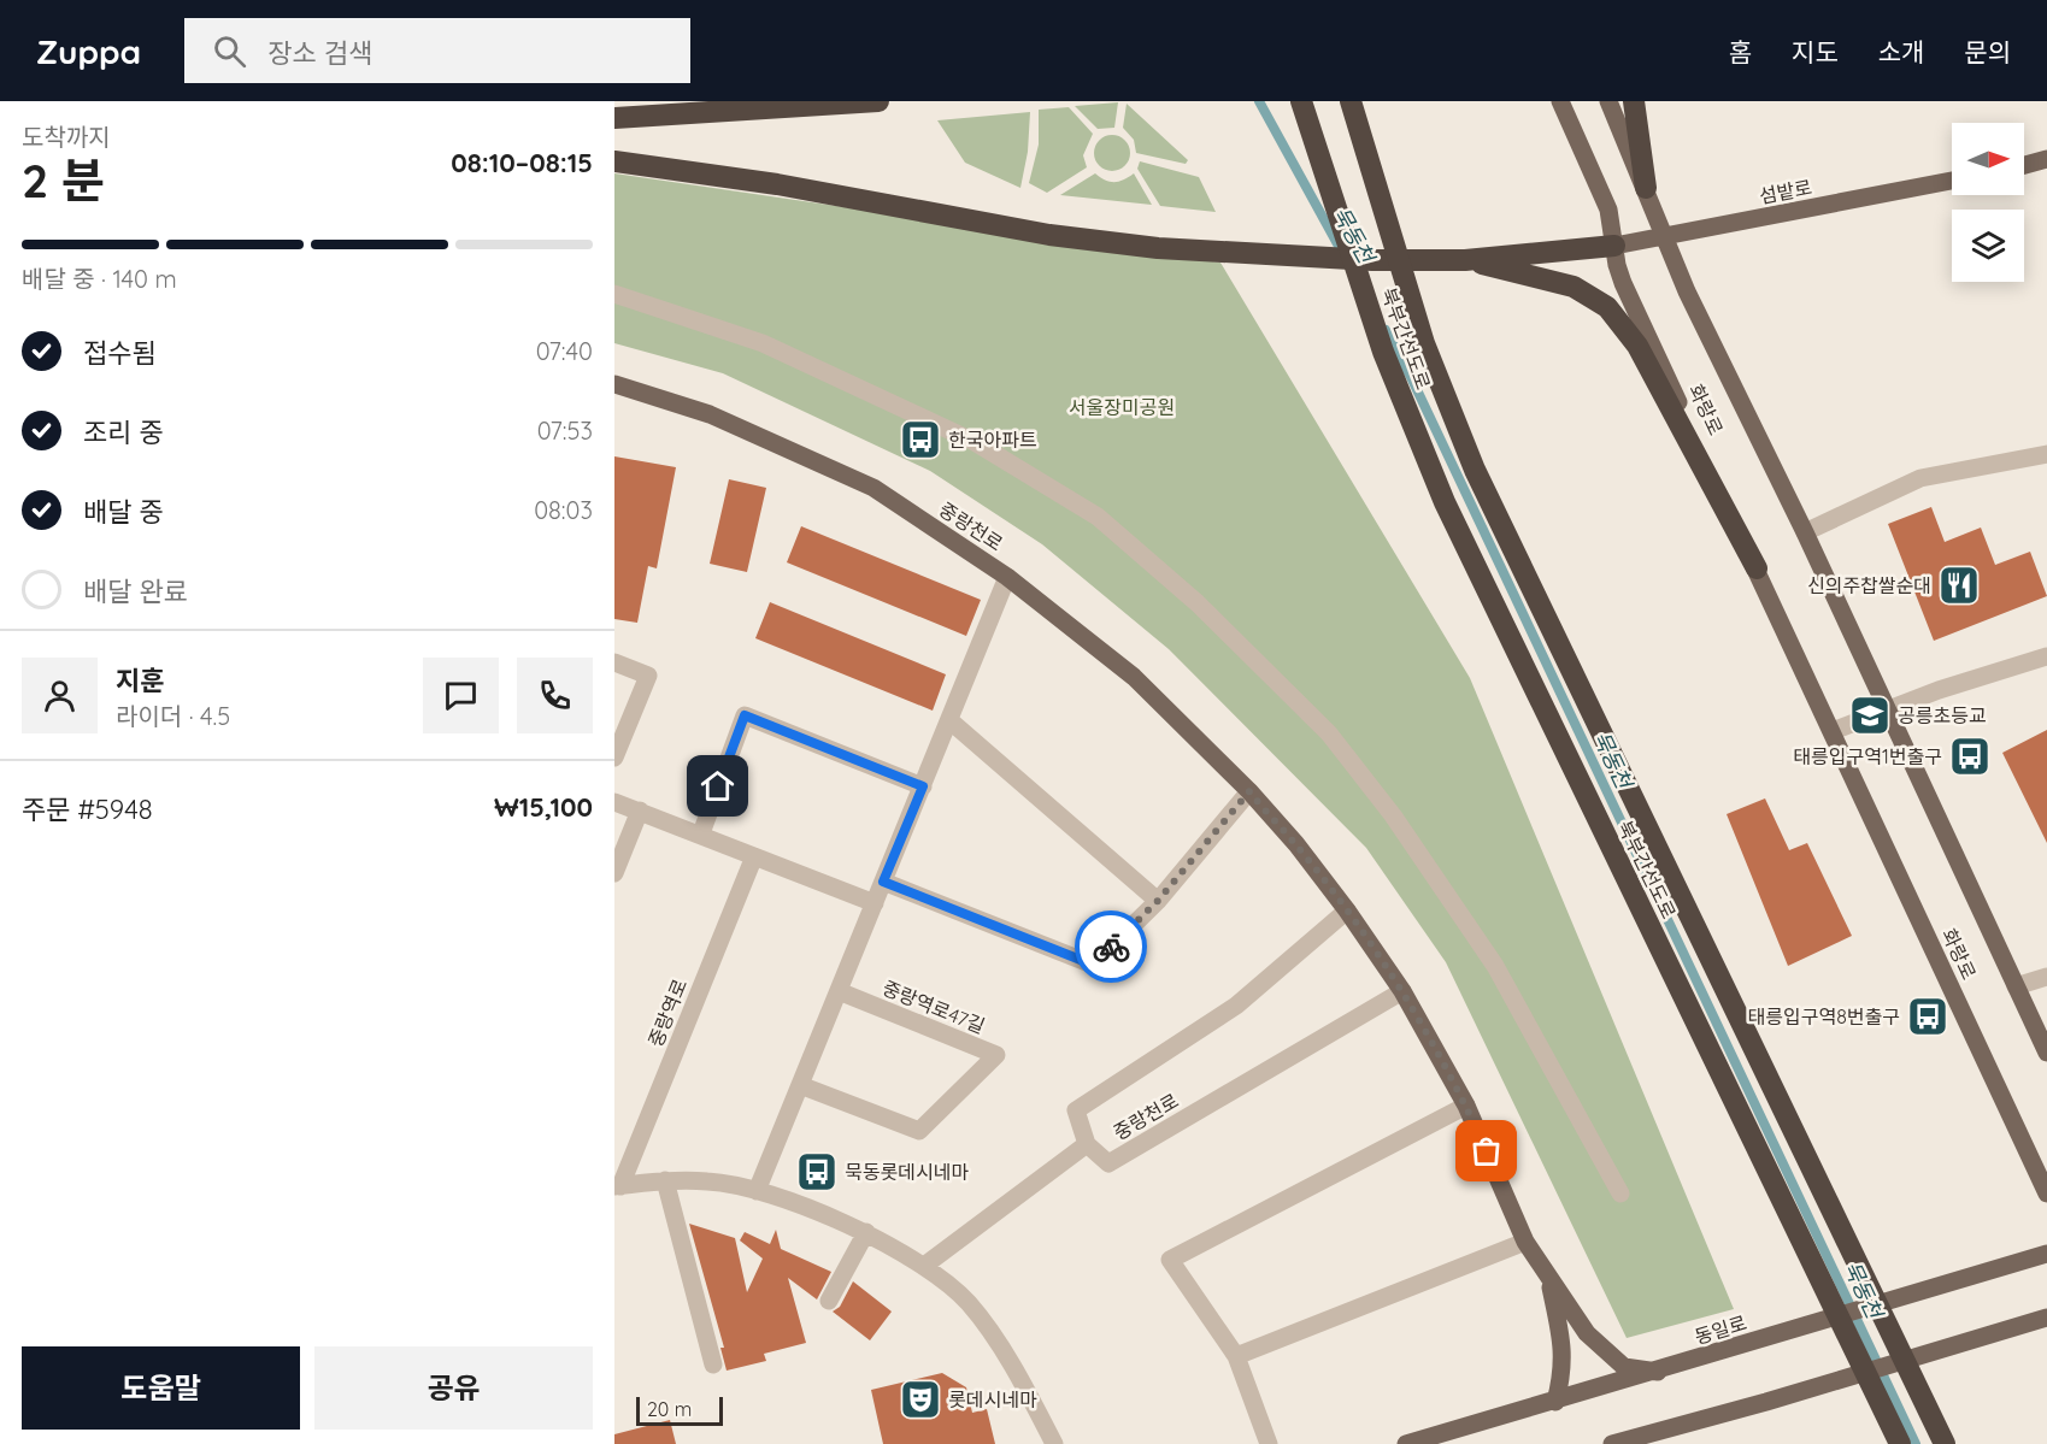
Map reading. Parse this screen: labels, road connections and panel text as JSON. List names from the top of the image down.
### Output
{
  "streets": {
    "highway": ["북부간선도로"],
    "main road": [
      "섬밭로",
      "화랑로",
      "중랑천로",
      "동일로"
    ],
    "street": ["중랑역로47길", "중랑역로"]
  },
  "crossings": [
    ["섬밭로", "화랑로"],
    ["중랑천로", "동일로"]
  ],
  "water": ["묵동천"],
  "parks": ["서울장미공원"],
  "places": {
    "bus stop": [
      "한국아파트",
      "태릉입구역1번출구",
      "태릉입구역8번출구",
      "묵동롯데시네마"
    ],
    "restaurant": ["신의주찹쌀순대"],
    "school or university": ["공릉초등교"],
    "theatre": ["롯데시네마"]
  },
  "scale_bar": "20 m",
  "north": "right",
  "page": {
    "header": "Zuppa",
    "search": "장소 검색",
    "nav": [
      "홈",
      "지도",
      "소개",
      "문의"
    ],
    "heading": ["2 분", "도착까지", "08:10–08:15"],
    "panel": [
      "지훈",
      "라이더 · 4.5",
      "주문 #5948",
      "₩15,100"
    ],
    "bar": "배달 중 · 140 m",
    "list": [
      ["접수됨", "07:40"],
      ["조리 중", "07:53"],
      ["배달 중", "08:03"],
      "배달 완료"
    ],
    "buttons": ["도움말", "공유"],
    "scale": "20 m"
  }
}
